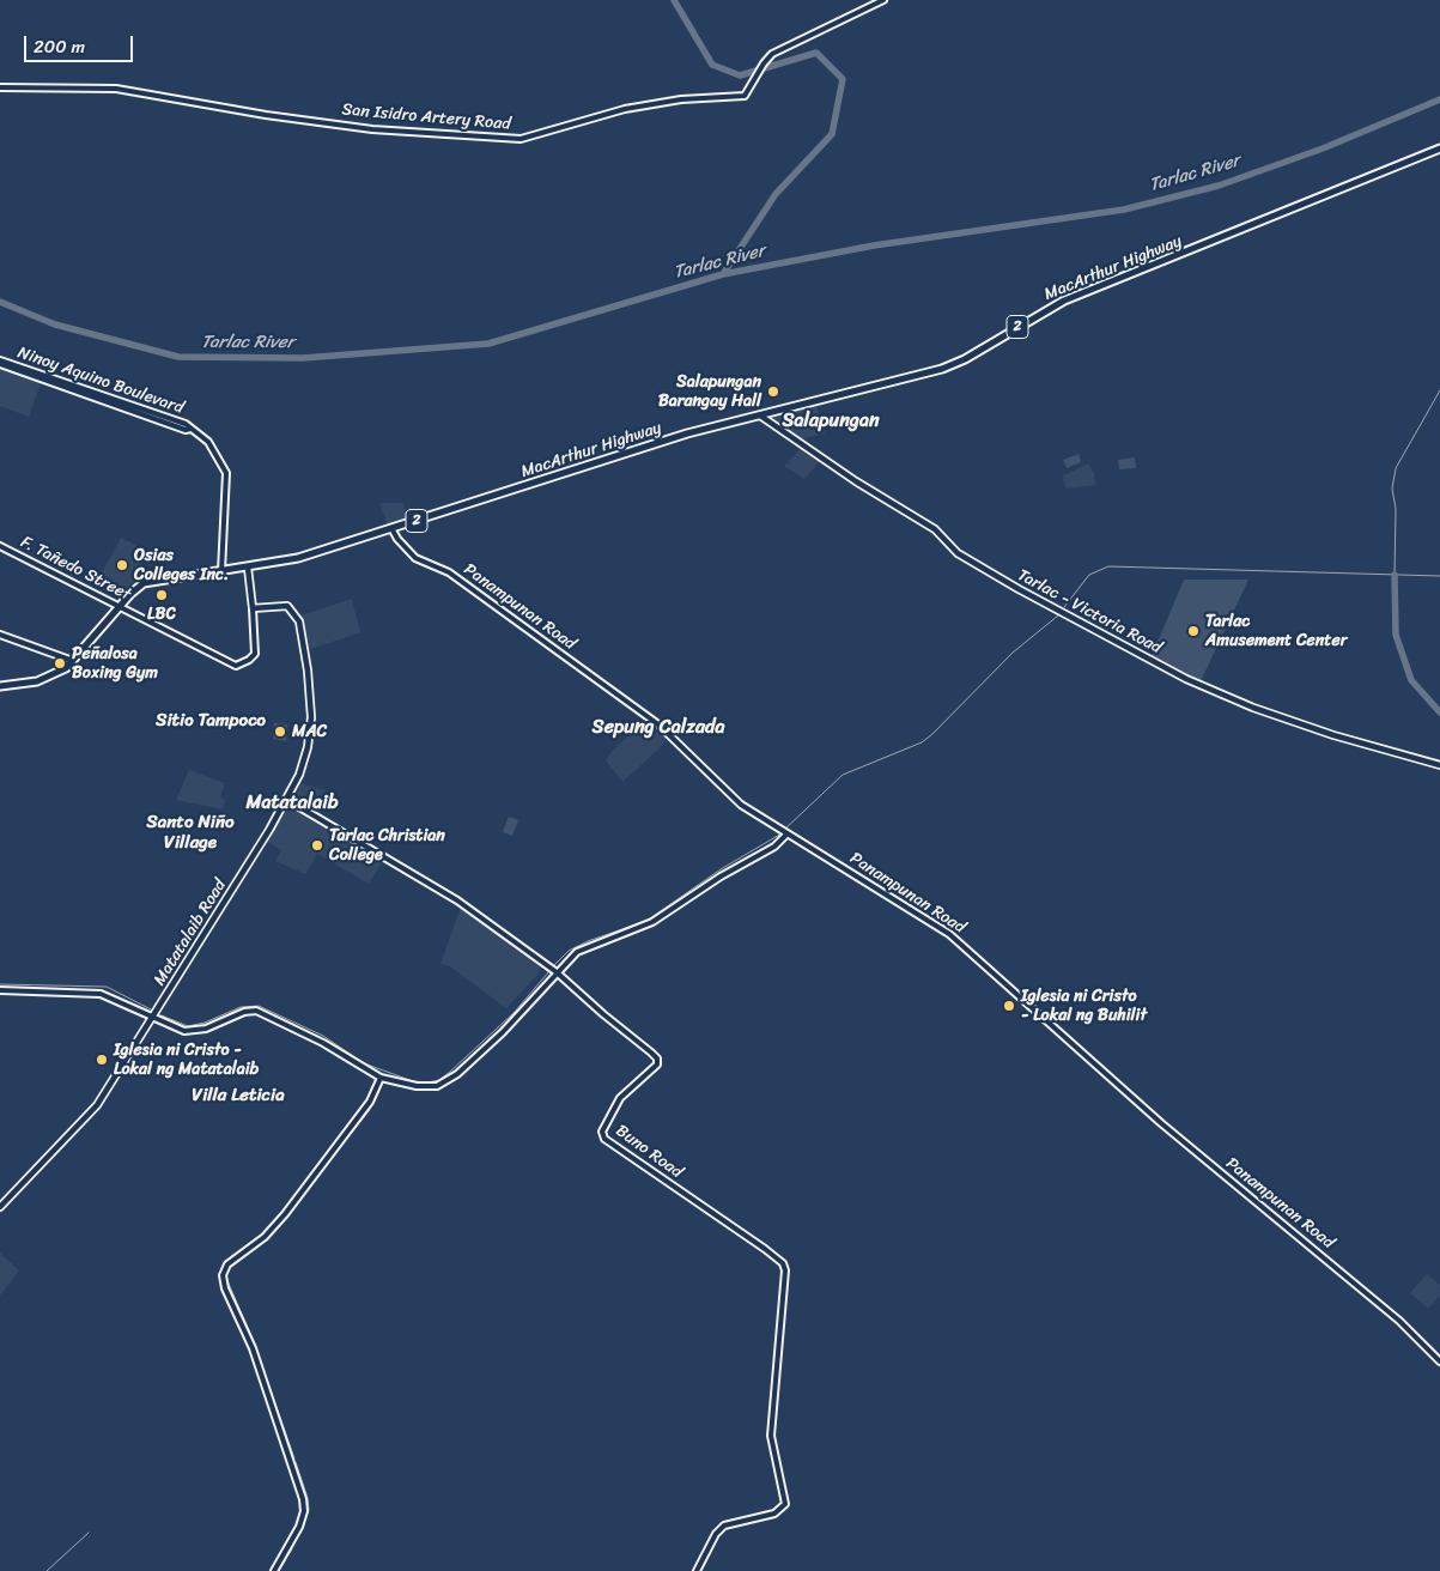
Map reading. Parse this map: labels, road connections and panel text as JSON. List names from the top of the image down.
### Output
{
  "streets": {
    "highway": ["MacArthur Highway", "2"],
    "main road": ["Tarlac - Victoria Road", "Matatalaib Road"],
    "street": [
      "San Isidro Artery Road",
      "Ninoy Aquino Boulevard",
      "F. Tañedo Street",
      "Panampunan Road",
      "Buno Road"
    ]
  },
  "crossings": [
    ["MacArthur Highway", "Ninoy Aquino Boulevard"],
    ["MacArthur Highway", "F. Tañedo Street"],
    ["MacArthur Highway", "Panampunan Road"],
    ["MacArthur Highway", "Tarlac - Victoria Road"],
    ["F. Tañedo Street", "Matatalaib Road"],
    ["Matatalaib Road", "Buno Road"]
  ],
  "districts": [
    "Salapungan",
    "Sitio Tampoco",
    "Sepung Calzada",
    "Matatalaib",
    "Santo Niño Village",
    "Villa Leticia"
  ],
  "water": ["Tarlac River"],
  "places": [
    "Salapungan Barangay Hall",
    "Osias Colleges Inc.",
    "LBC",
    "Tarlac Amusement Center",
    "Peñalosa Boxing Gym",
    "MAC",
    "Tarlac Christian College",
    "Iglesia ni Cristo - Lokal ng Buhilit",
    "Iglesia ni Cristo - Lokal ng Matatalaib"
  ],
  "scale_bar": "200 m"
}
